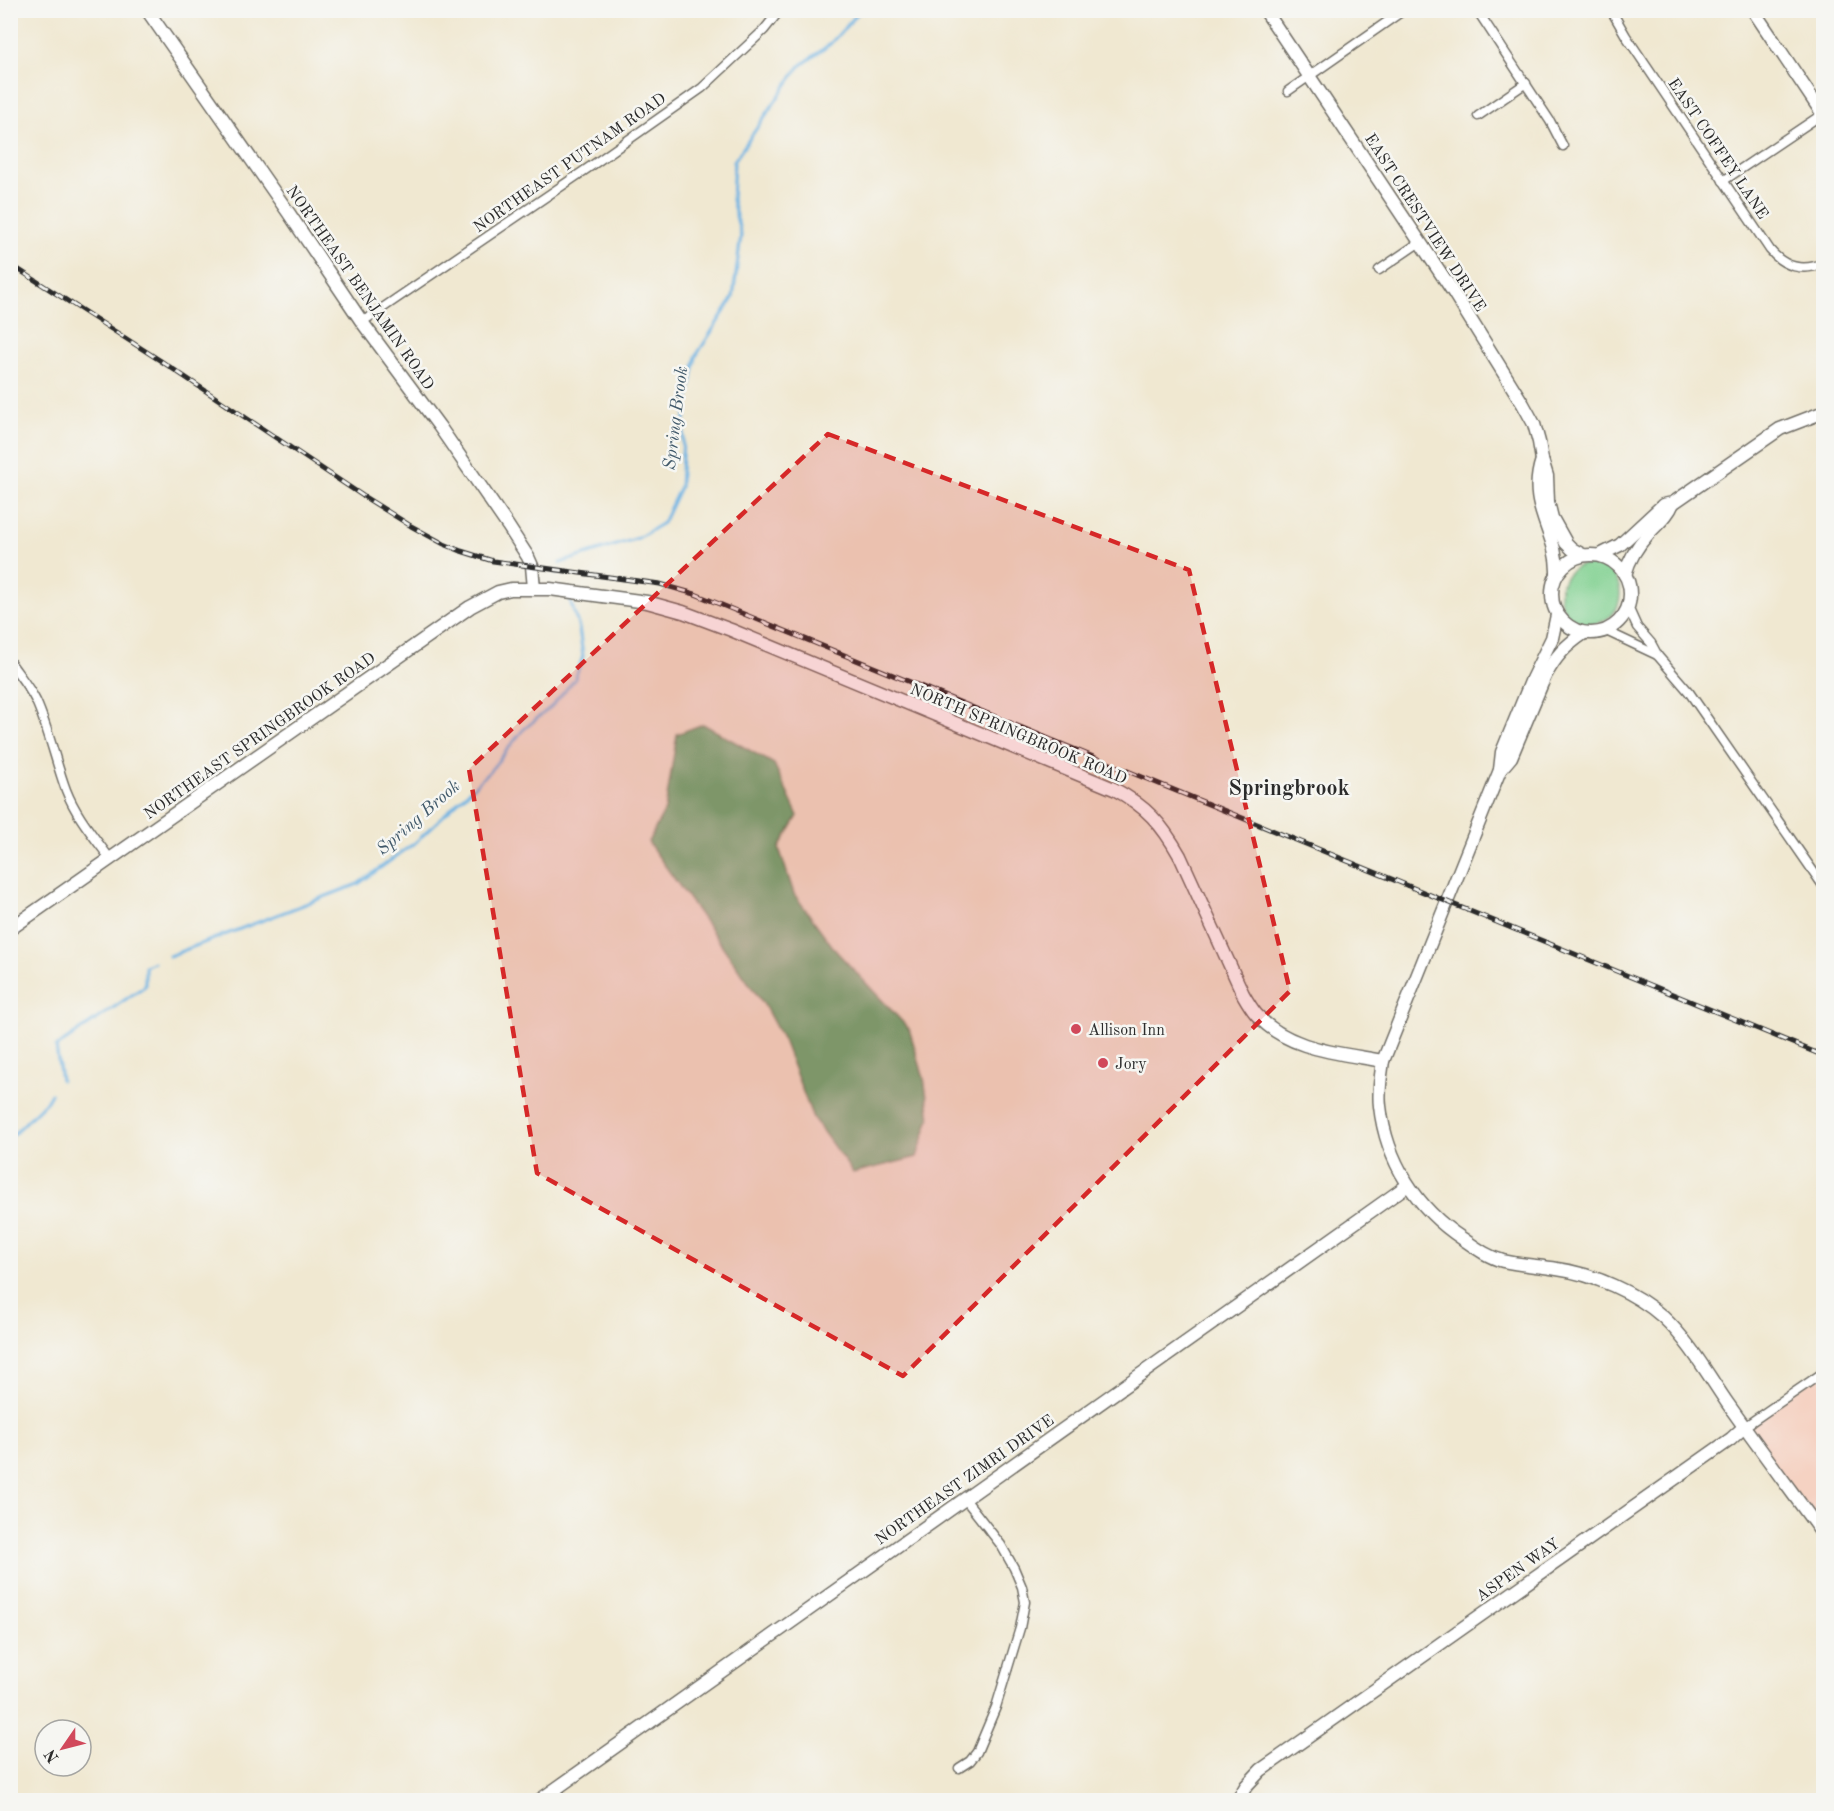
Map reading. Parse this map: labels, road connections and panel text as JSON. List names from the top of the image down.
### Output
{
  "streets": {
    "street": [
      "EAST COFFEY LANE",
      "NORTHEAST PUTNAM ROAD",
      "EAST CRESTVIEW DRIVE",
      "NORTHEAST BENJAMIN ROAD",
      "NORTH SPRINGBROOK ROAD",
      "NORTHEAST SPRINGBROOK ROAD",
      "NORTHEAST ZIMRI DRIVE",
      "ASPEN WAY"
    ]
  },
  "crossings": [
    ["NORTHEAST PUTNAM ROAD", "NORTHEAST BENJAMIN ROAD"],
    ["NORTHEAST BENJAMIN ROAD", "NORTH SPRINGBROOK ROAD"],
    ["NORTHEAST BENJAMIN ROAD", "NORTHEAST SPRINGBROOK ROAD"],
    ["NORTH SPRINGBROOK ROAD", "NORTHEAST SPRINGBROOK ROAD"]
  ],
  "districts": ["Springbrook"],
  "water": ["Spring Brook"],
  "places": ["Allison Inn", "Jory"],
  "north": "bottom left"
}
